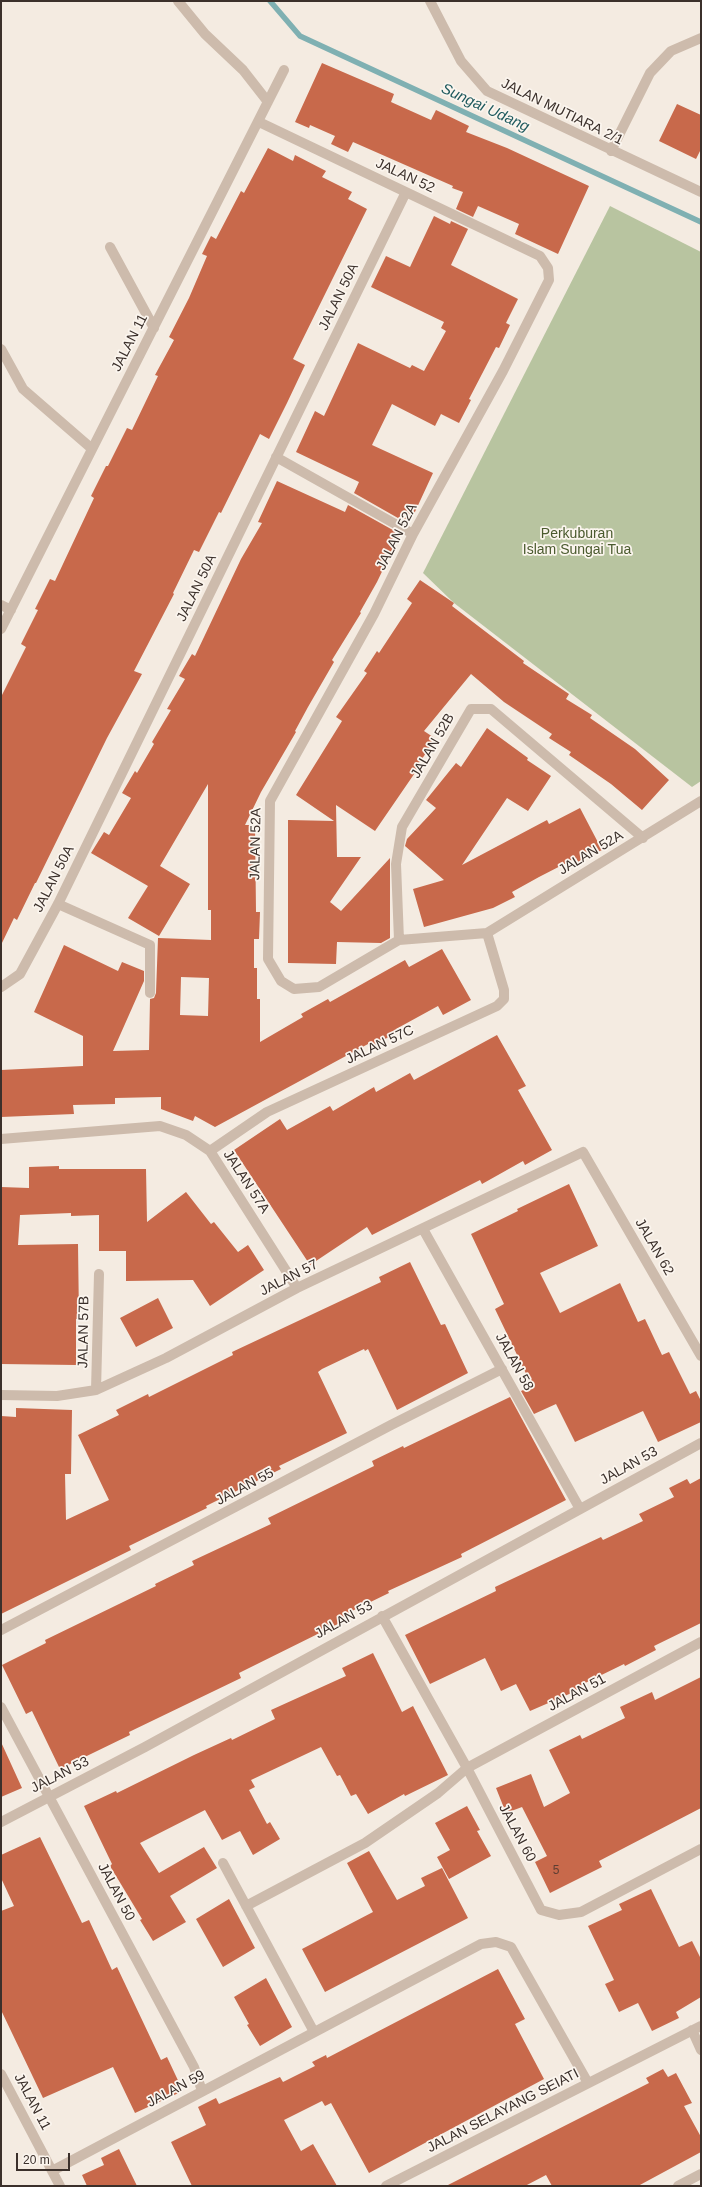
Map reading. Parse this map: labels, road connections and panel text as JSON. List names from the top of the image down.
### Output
{
  "streets": {
    "street": [
      "JALAN MUTIARA 2/1",
      "JALAN 52",
      "JALAN 50A",
      "JALAN 11",
      "JALAN 52A",
      "JALAN 52B",
      "JALAN 57C",
      "JALAN 57A",
      "JALAN 62",
      "JALAN 57",
      "JALAN 57B",
      "JALAN 58",
      "JALAN 53",
      "JALAN 55",
      "JALAN 51",
      "JALAN 60",
      "JALAN 50",
      "JALAN 59",
      "JALAN SELAYANG SEIATI"
    ]
  },
  "crossings": [
    ["JALAN 52", "JALAN 50A"],
    ["JALAN 52", "JALAN 11"],
    ["JALAN 52", "JALAN 52A"],
    ["JALAN 11", "JALAN 59"],
    ["JALAN 52A", "JALAN 52B"],
    ["JALAN 52A", "JALAN 57C"],
    ["JALAN 57C", "JALAN 57A"],
    ["JALAN 57A", "JALAN 57"],
    ["JALAN 62", "JALAN 57"],
    ["JALAN 57", "JALAN 57B"],
    ["JALAN 57", "JALAN 58"],
    ["JALAN 58", "JALAN 53"],
    ["JALAN 58", "JALAN 55"],
    ["JALAN 53", "JALAN 60"],
    ["JALAN 53", "JALAN 50"],
    ["JALAN 51", "JALAN 60"],
    ["JALAN 50", "JALAN 59"],
    ["JALAN 59", "JALAN SELAYANG SEIATI"]
  ],
  "water": ["Sungai Udang"],
  "parks": ["Perkuburan Islam Sungai Tua"],
  "house_numbers": ["5"],
  "scale_bar": "20 m"
}
